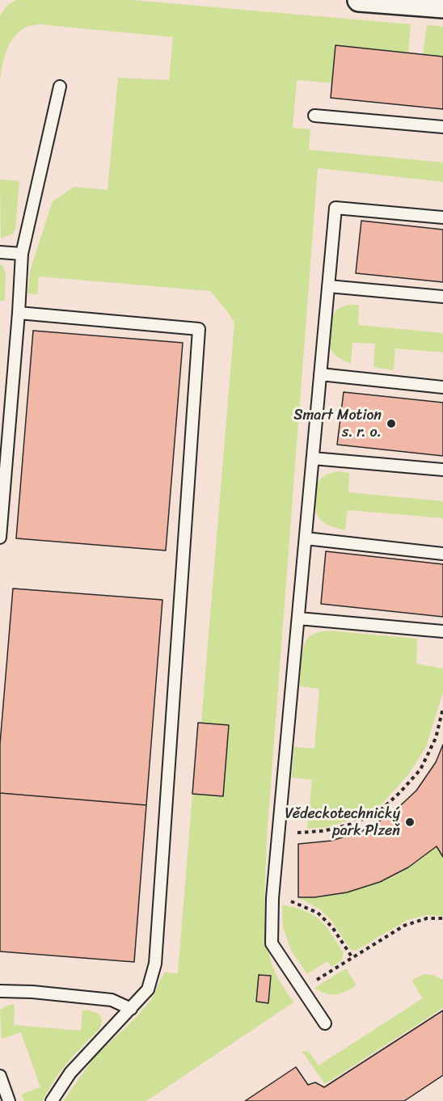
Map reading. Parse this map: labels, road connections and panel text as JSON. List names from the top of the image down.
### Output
{
  "places": ["Smart Motion s. r. o.", "Vědeckotechnický park Plzeň"]
}
